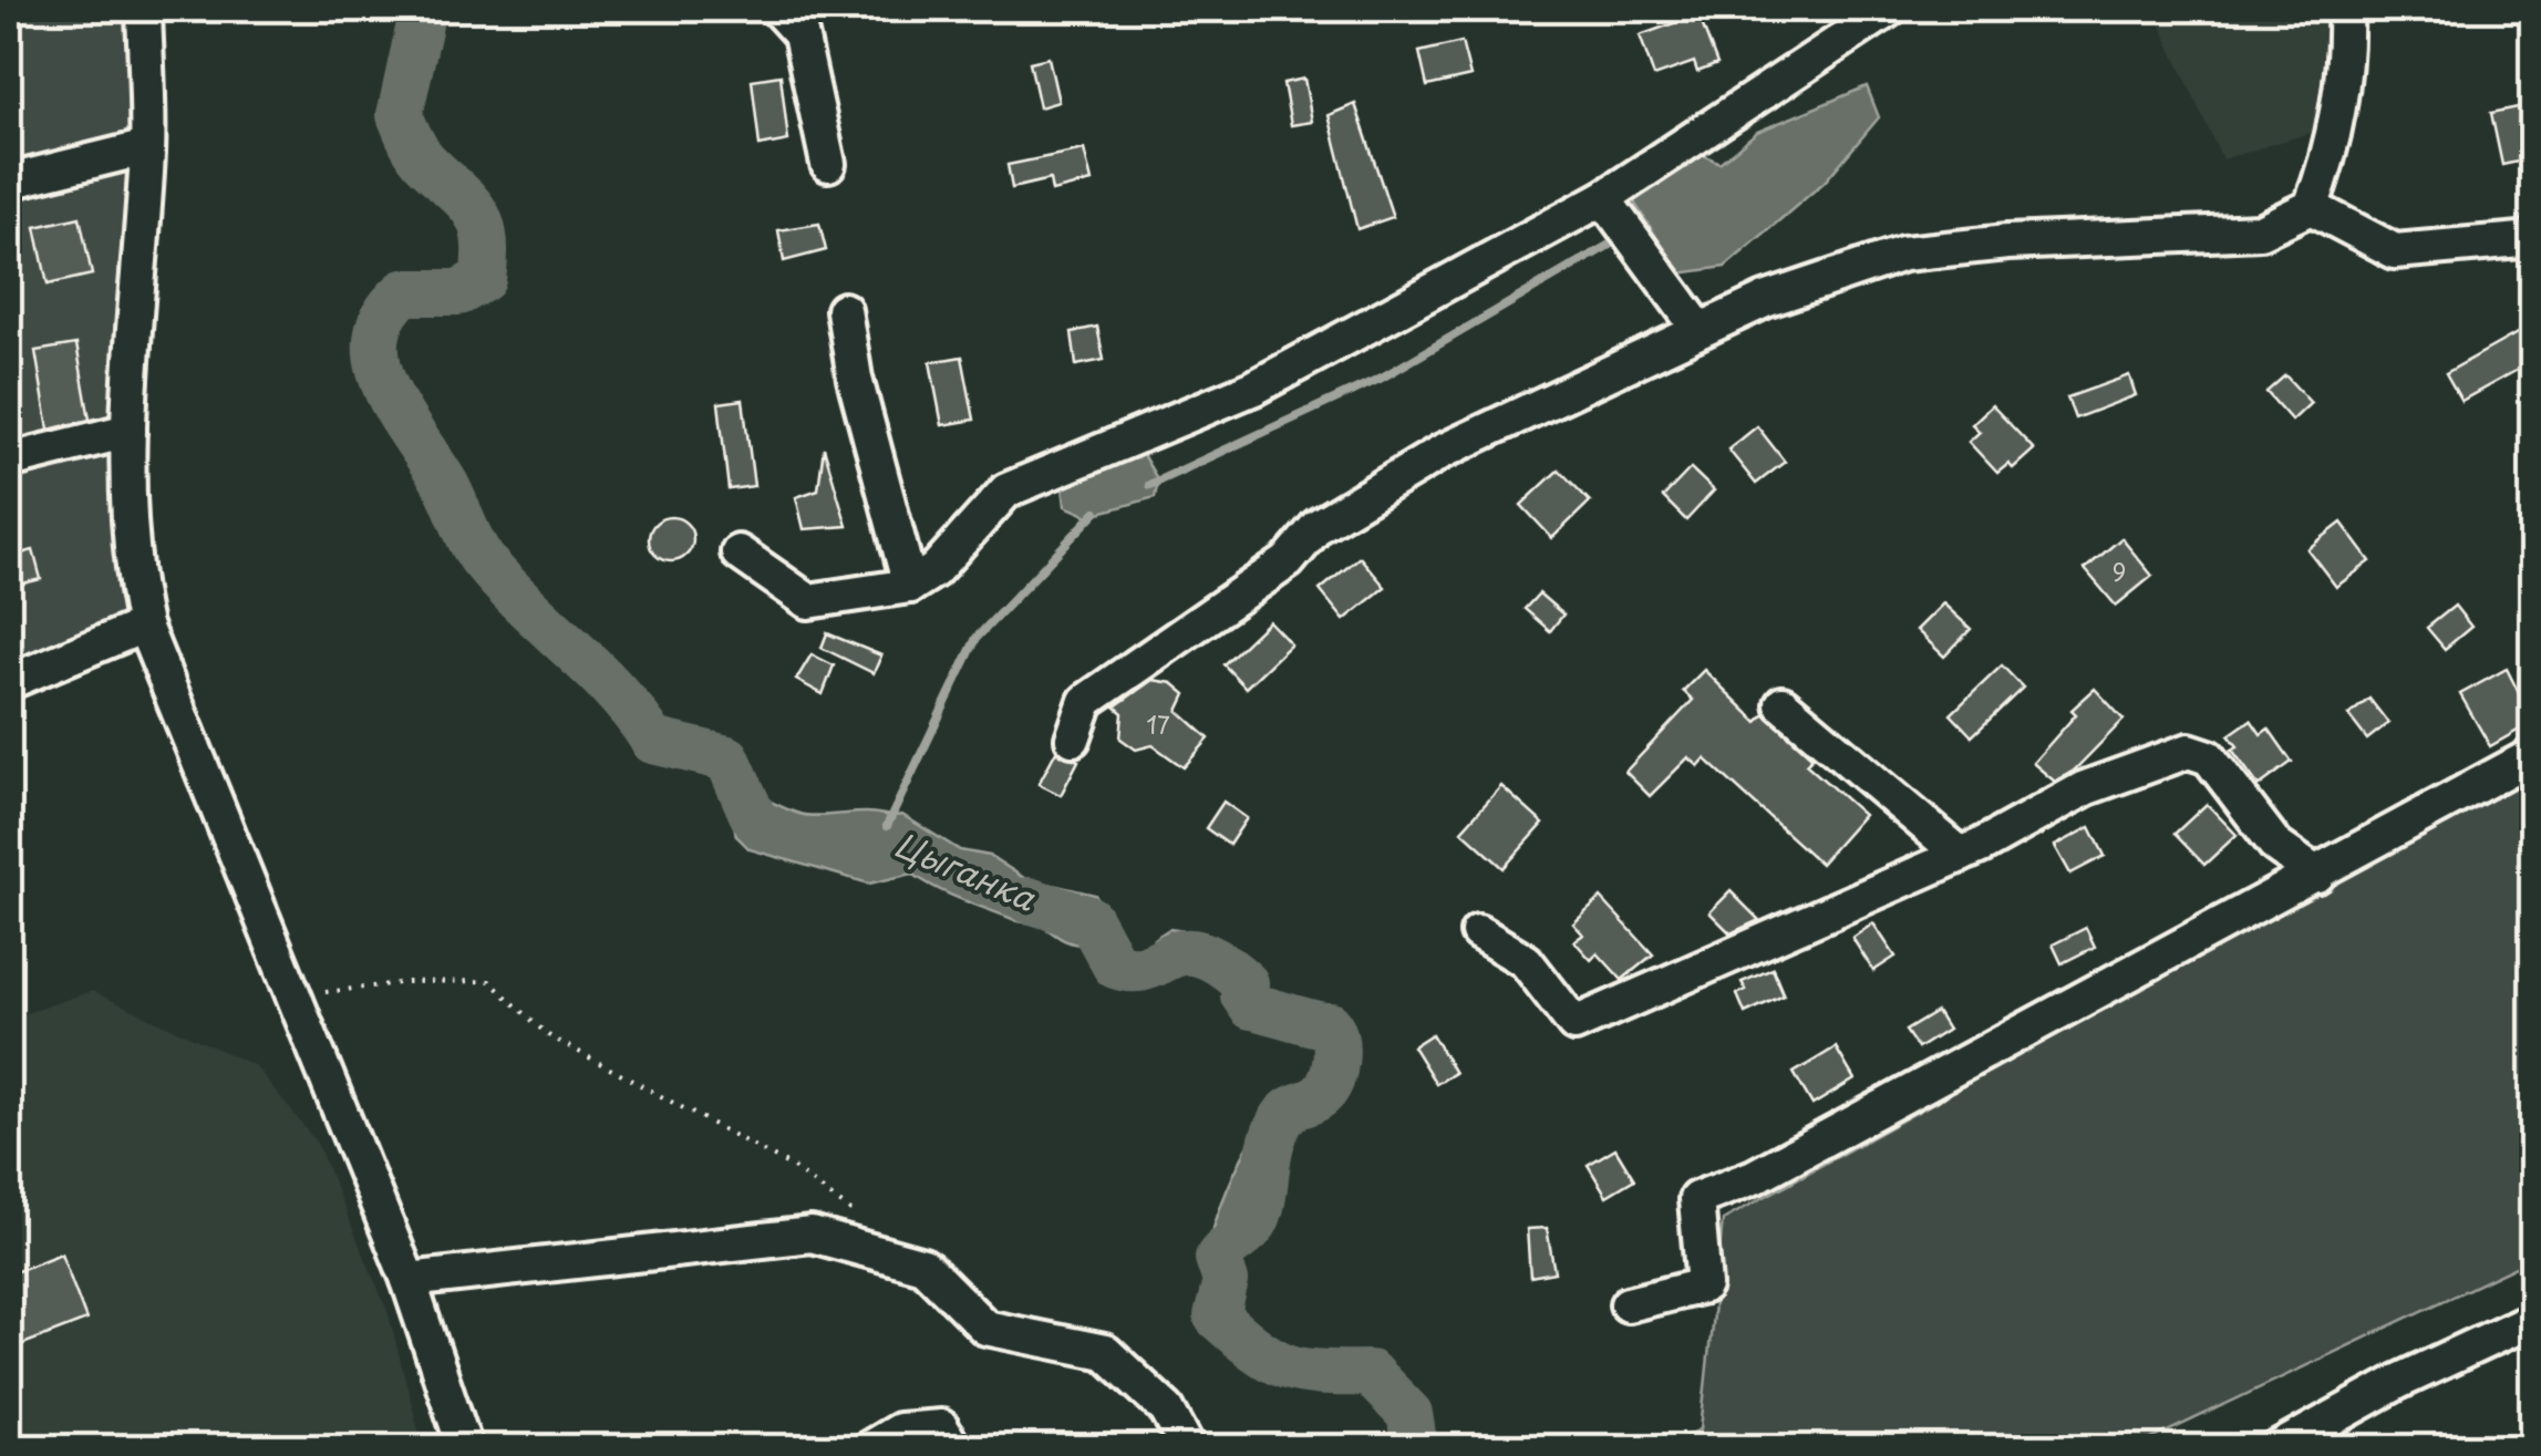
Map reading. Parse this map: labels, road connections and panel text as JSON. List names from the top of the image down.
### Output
{
  "water": ["Цыганка"],
  "house_numbers": ["9", "17"]
}
